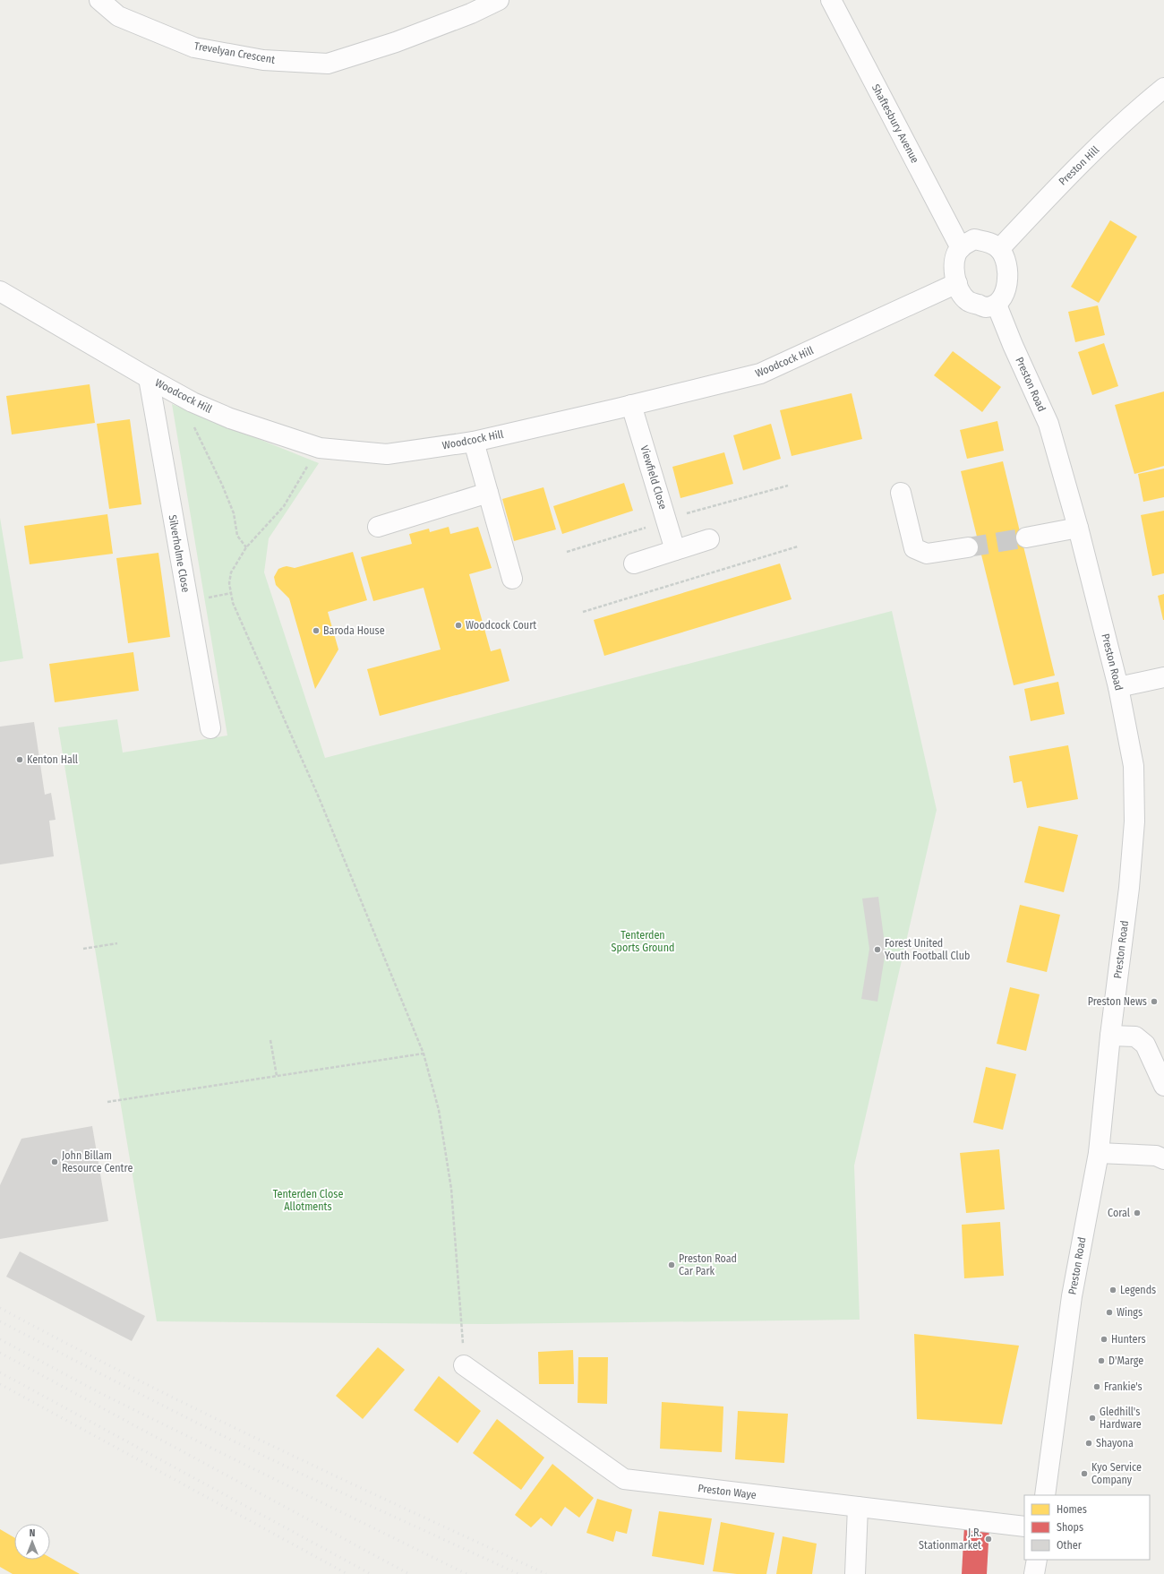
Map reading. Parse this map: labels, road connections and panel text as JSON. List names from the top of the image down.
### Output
{
  "streets": {
    "street": [
      "Trevelyan Crescent",
      "Shaftesbury Avenue",
      "Preston Hill",
      "Woodcock Hill",
      "Preston Road",
      "Viewfield Close",
      "Silverholme Close",
      "Preston Waye"
    ]
  },
  "crossings": [
    ["Shaftesbury Avenue", "Preston Hill"],
    ["Shaftesbury Avenue", "Woodcock Hill"],
    ["Shaftesbury Avenue", "Preston Road"],
    ["Preston Hill", "Woodcock Hill"],
    ["Preston Hill", "Preston Road"],
    ["Woodcock Hill", "Preston Road"],
    ["Woodcock Hill", "Viewfield Close"],
    ["Woodcock Hill", "Silverholme Close"]
  ],
  "parks": ["Tenterden Sports Ground", "Tenterden Close Allotments"],
  "places": [
    "Woodcock Court",
    "Baroda House",
    "Kenton Hall",
    "Forest United Youth Football Club",
    "Preston News",
    "John Billam Resource Centre",
    "Coral",
    "Preston Road Car Park",
    "Legends",
    "Wings",
    "Hunters",
    "D'Marge",
    "Frankie's",
    "Gledhill's Hardware",
    "Shayona",
    "Kyo Service Company",
    "J.R. Stationmarket"
  ],
  "legend": ["Homes", "Shops", "Other"],
  "north": "top"
}
